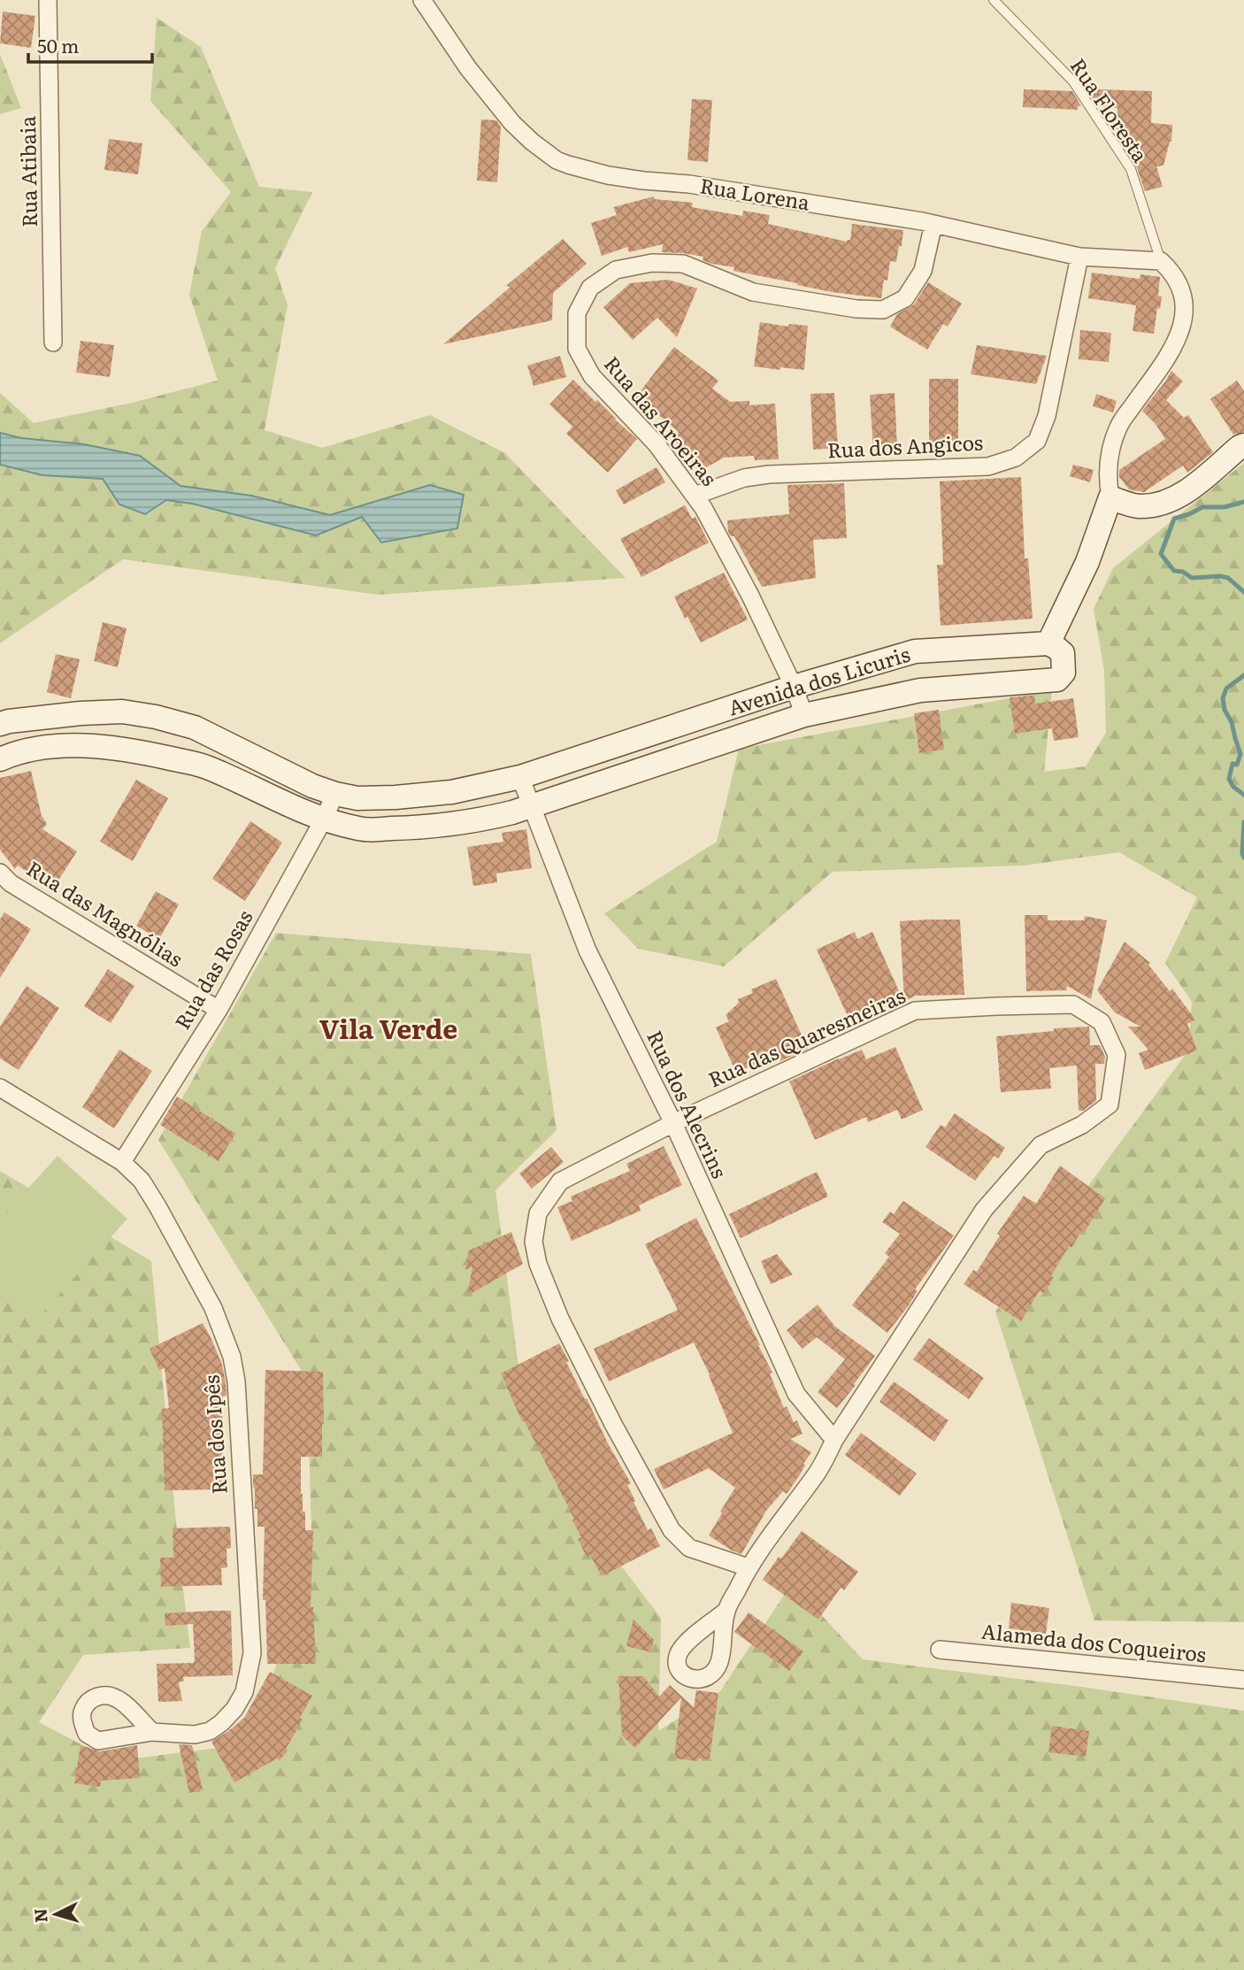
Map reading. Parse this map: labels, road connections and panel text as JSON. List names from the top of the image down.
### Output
{
  "streets": {
    "street": [
      "Rua Atibaia",
      "Rua Lorena",
      "Rua das Aroeiras",
      "Rua dos Angicos",
      "Avenida dos Licuris",
      "Rua das Magnólias",
      "Rua das Rosas",
      "Rua das Quaresmeiras",
      "Rua dos Alecrins",
      "Rua dos Ipês",
      "Alameda dos Coqueiros"
    ],
    "lane": ["Rua Floresta"]
  },
  "crossings": [
    ["Rua Floresta", "Rua Lorena"],
    ["Rua Lorena", "Rua das Aroeiras"],
    ["Rua Lorena", "Rua dos Angicos"],
    ["Rua das Aroeiras", "Rua dos Angicos"],
    ["Rua das Aroeiras", "Avenida dos Licuris"],
    ["Avenida dos Licuris", "Rua das Rosas"],
    ["Avenida dos Licuris", "Rua dos Alecrins"],
    ["Rua das Magnólias", "Rua das Rosas"],
    ["Rua das Rosas", "Rua dos Ipês"],
    ["Rua das Quaresmeiras", "Rua dos Alecrins"]
  ],
  "districts": ["Vila Verde"],
  "scale_bar": "50 m",
  "north": "left"
}
